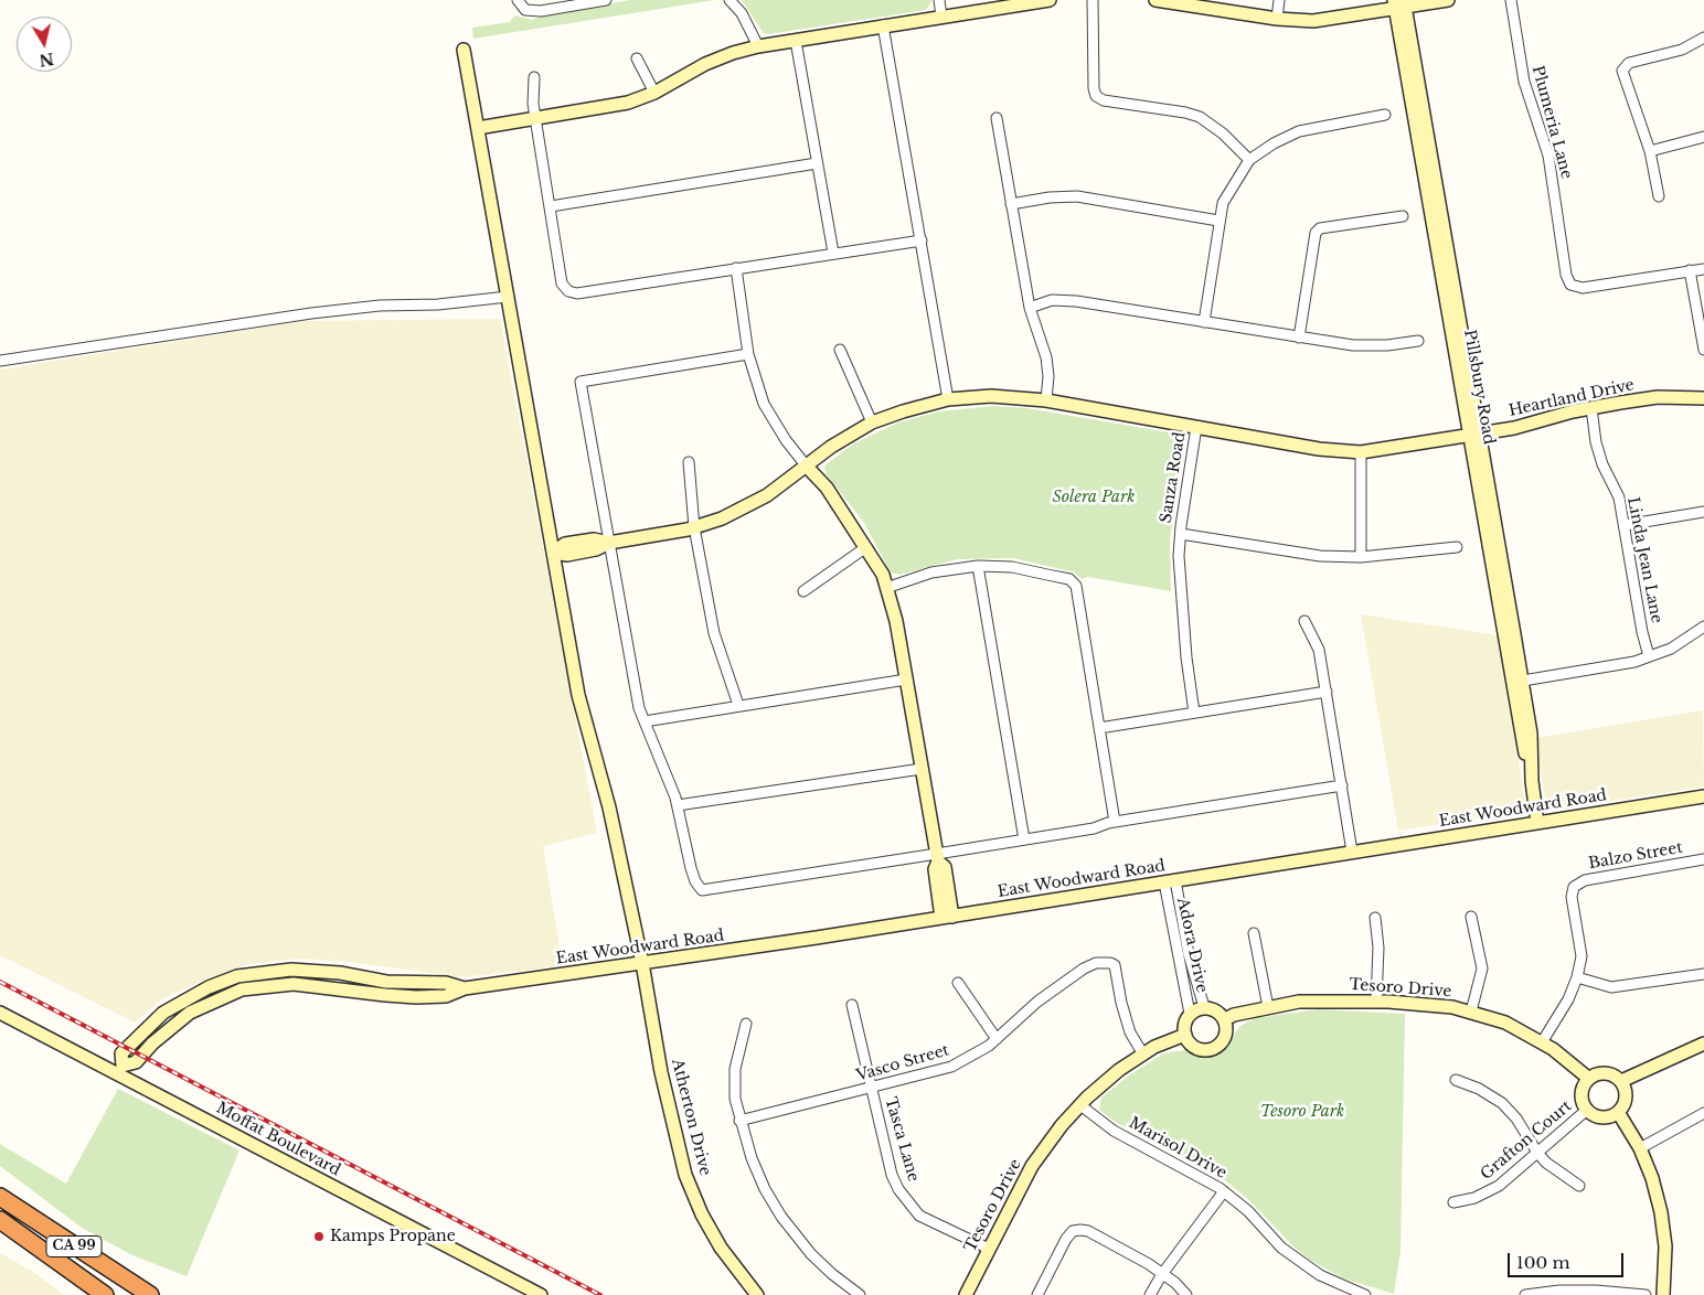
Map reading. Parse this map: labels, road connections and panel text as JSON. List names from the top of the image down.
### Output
{
  "streets": {
    "highway": ["CA 99"],
    "street": [
      "Plumeria Lane",
      "Pillsbury Road",
      "Heartland Drive",
      "Sanza Road",
      "Linda Jean Lane",
      "East Woodward Road",
      "Balzo Street",
      "Adora Drive",
      "Tesoro Drive",
      "Vasco Street",
      "Atherton Drive",
      "Moffat Boulevard",
      "Tasca Lane",
      "Grafton Court",
      "Marisol Drive"
    ]
  },
  "crossings": [
    ["Pillsbury Road", "Heartland Drive"],
    ["Pillsbury Road", "East Woodward Road"],
    ["Heartland Drive", "Sanza Road"],
    ["Heartland Drive", "Linda Jean Lane"],
    ["Heartland Drive", "Atherton Drive"],
    ["East Woodward Road", "Adora Drive"],
    ["East Woodward Road", "Atherton Drive"],
    ["East Woodward Road", "Moffat Boulevard"],
    ["Adora Drive", "Tesoro Drive"],
    ["Tesoro Drive", "Vasco Street"],
    ["Tesoro Drive", "Tasca Lane"],
    ["Tesoro Drive", "Grafton Court"],
    ["Tesoro Drive", "Marisol Drive"],
    ["Vasco Street", "Tasca Lane"]
  ],
  "parks": ["Solera Park", "Tesoro Park"],
  "places": ["Kamps Propane"],
  "scale_bar": "100 m",
  "north": "bottom"
}
